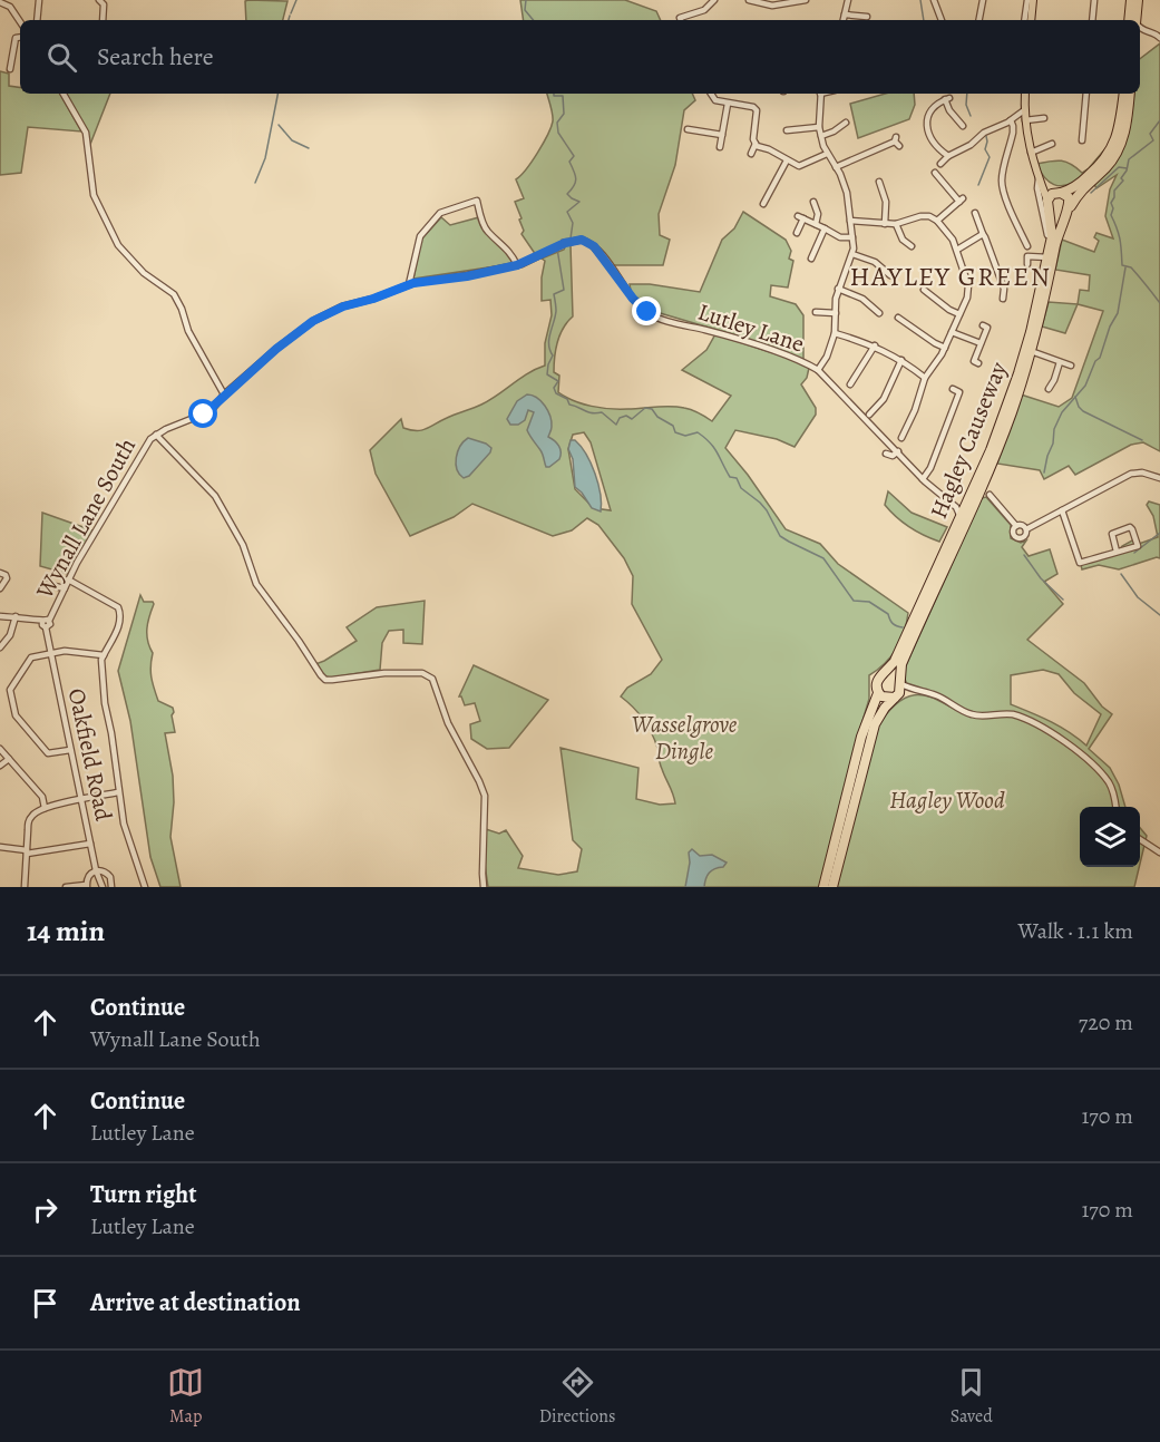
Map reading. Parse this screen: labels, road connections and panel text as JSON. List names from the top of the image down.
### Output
{
  "streets": {
    "highway": ["Hagley Causeway"],
    "street": ["Lutley Lane", "Wynall Lane South", "Oakfield Road"]
  },
  "crossings": [
    ["Lutley Lane", "Hagley Causeway"],
    ["Wynall Lane South", "Oakfield Road"]
  ],
  "districts": ["HAYLEY GREEN"],
  "parks": ["Wasselgrove Dingle", "Hagley Wood"],
  "page": {
    "search": "Search here",
    "heading": ["14 min", "Walk · 1.1 km"],
    "list": [
      ["Continue", "Wynall Lane South", "720 m"],
      ["Continue", "Lutley Lane", "170 m"],
      ["Turn right", "Lutley Lane", "170 m"],
      "Arrive at destination"
    ],
    "nav": ["Map", "Directions", "Saved"]
  }
}
